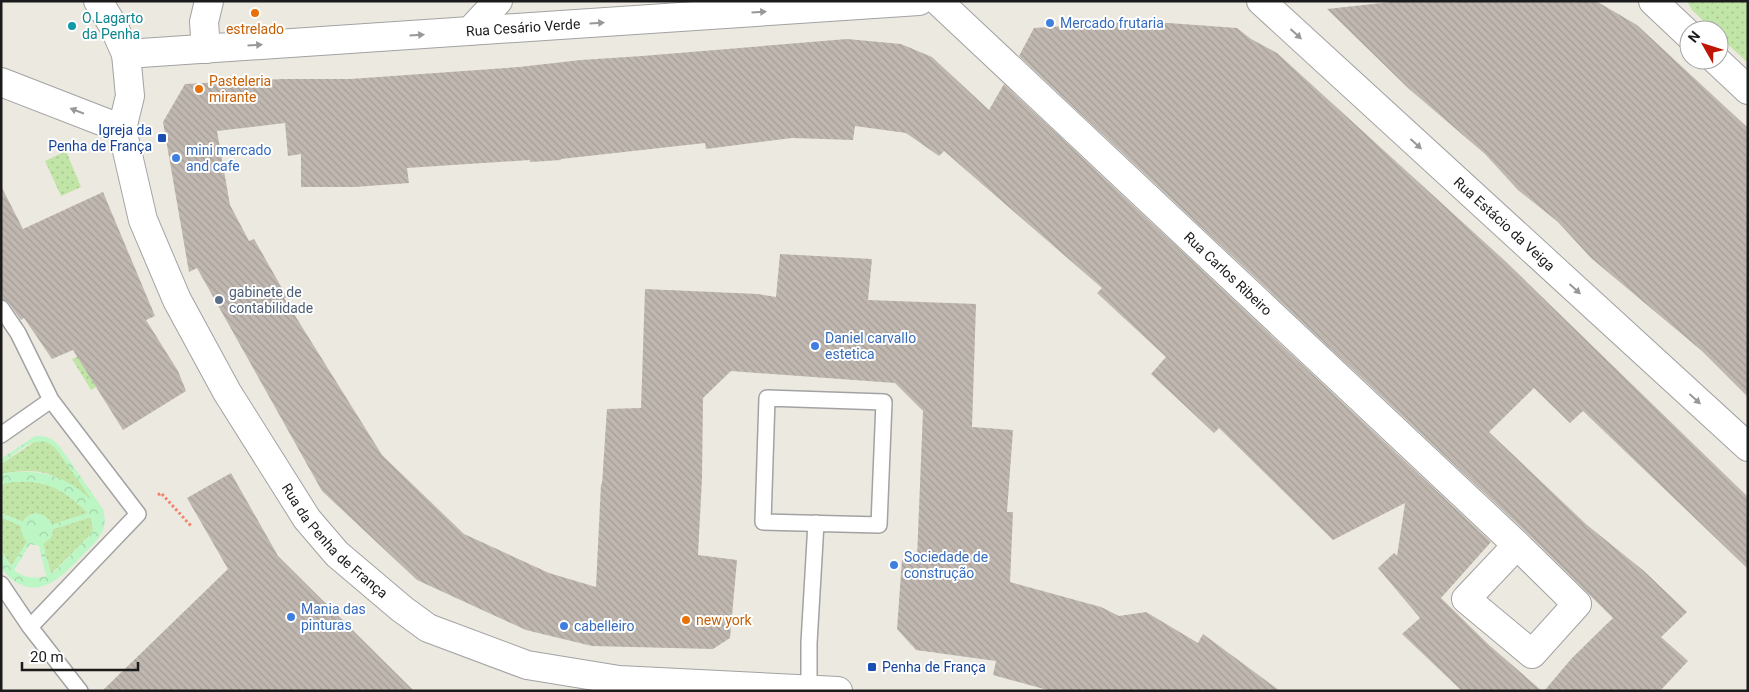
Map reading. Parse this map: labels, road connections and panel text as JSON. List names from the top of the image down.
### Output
{
  "streets": {
    "street": [
      "Rua Cesário Verde",
      "Rua Estácio da Veiga",
      "Rua Carlos Ribeiro",
      "Rua da Penha de França"
    ]
  },
  "crossings": [
    ["Rua Cesário Verde", "Rua da Penha de França"]
  ],
  "one_way": ["Rua Cesário Verde", "Rua Estácio da Veiga"],
  "places": {
    "other": [
      "estrelado",
      "Mercado frutaria",
      "O Lagarto da Penha",
      "Pasteleria mirante",
      "mini mercado and cafe",
      "gabinete de contabilidade",
      "Daniel carvallo estetica",
      "Sociedade de construção",
      "Mania das pinturas",
      "new york",
      "cabelleiro"
    ],
    "transit": ["Igreja da Penha de França", "Penha de França"]
  },
  "scale_bar": "20 m",
  "north": "top left"
}
